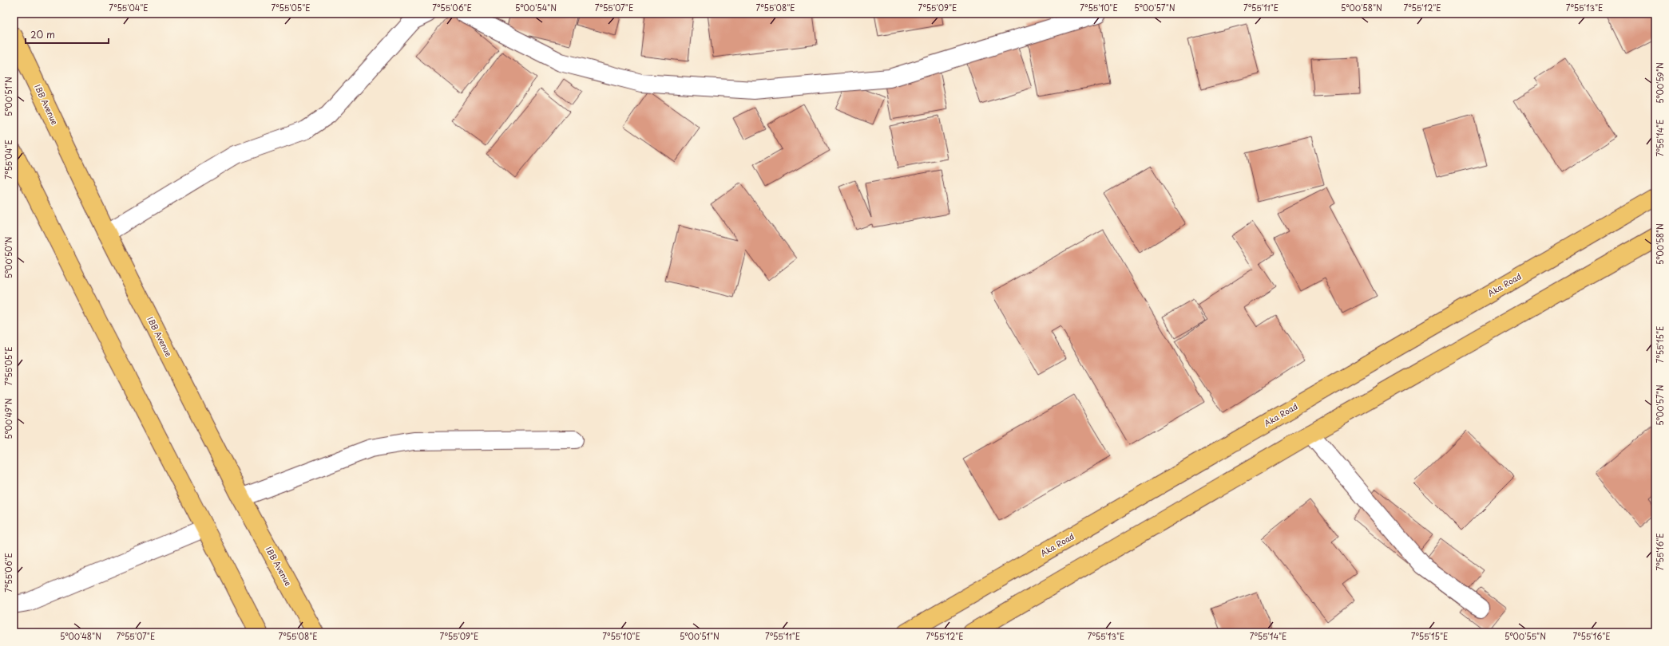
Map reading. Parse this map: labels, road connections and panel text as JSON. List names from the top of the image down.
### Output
{
  "streets": {
    "main road": ["IBB Avenue", "Aka Road"]
  },
  "scale_bar": "20 m",
  "coordinates": [
    "7°55'04\"E",
    "7°55'05\"E",
    "7°55'06\"E",
    "5°00'54\"N",
    "7°55'07\"E",
    "7°55'08\"E",
    "7°55'09\"E",
    "7°55'10\"E",
    "5°00'57\"N",
    "7°55'11\"E",
    "5°00'58\"N",
    "7°55'12\"E",
    "7°55'13\"E",
    "5°00'59\"N",
    "5°00'51\"N",
    "7°55'14\"E",
    "5°00'50\"N",
    "7°55'15\"E",
    "5°00'49\"N",
    "7°55'16\"E",
    "5°00'48\"N",
    "5°00'55\"N"
  ]
}
